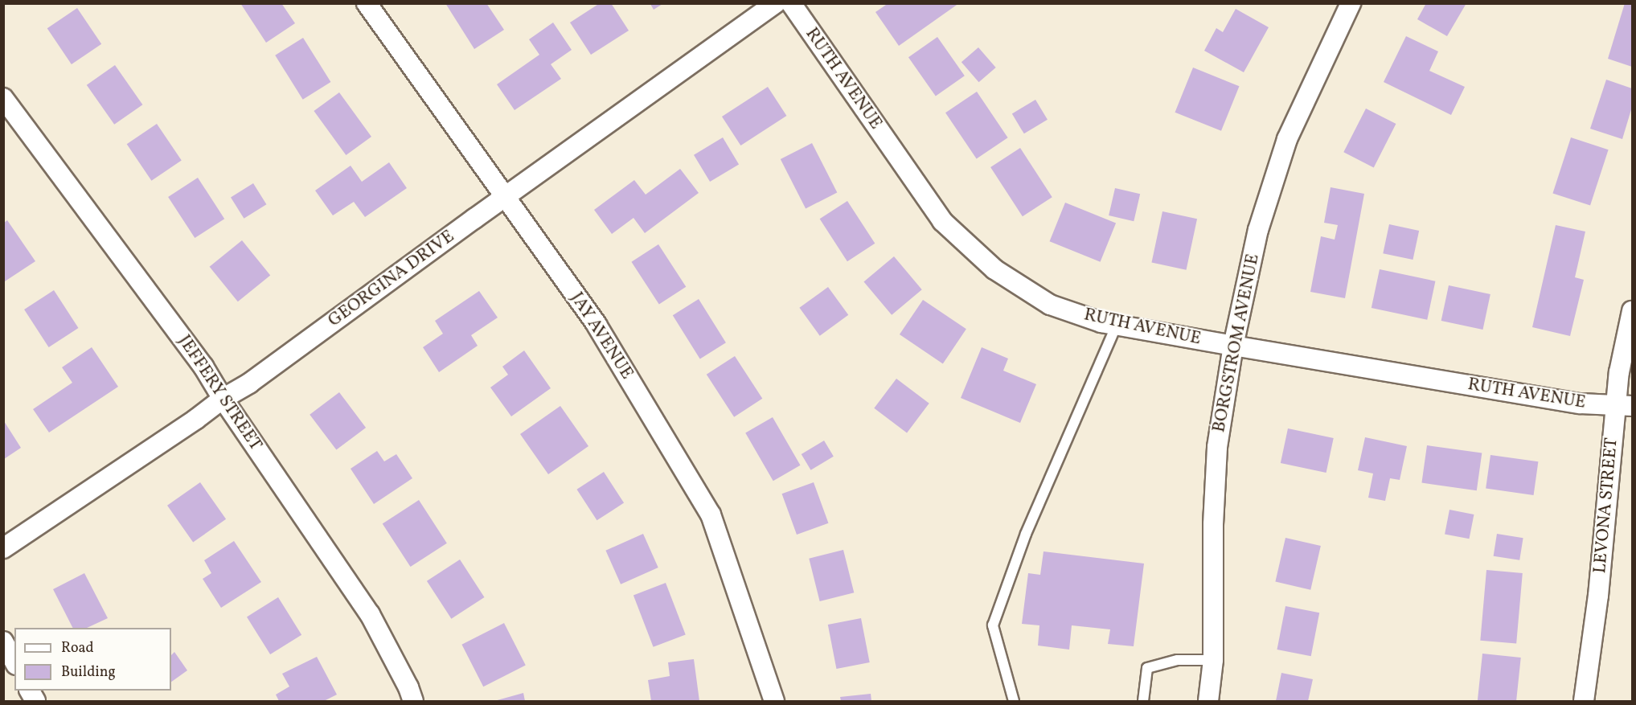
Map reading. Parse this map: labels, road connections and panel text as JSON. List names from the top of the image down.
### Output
{
  "streets": {
    "street": [
      "RUTH AVENUE",
      "GEORGINA DRIVE",
      "JAY AVENUE",
      "BORGSTROM AVENUE",
      "JEFFERY STREET",
      "LEVONA STREET"
    ]
  },
  "crossings": [
    ["RUTH AVENUE", "BORGSTROM AVENUE"],
    ["RUTH AVENUE", "LEVONA STREET"],
    ["GEORGINA DRIVE", "JAY AVENUE"],
    ["GEORGINA DRIVE", "JEFFERY STREET"]
  ],
  "legend": ["Road", "Building"]
}
